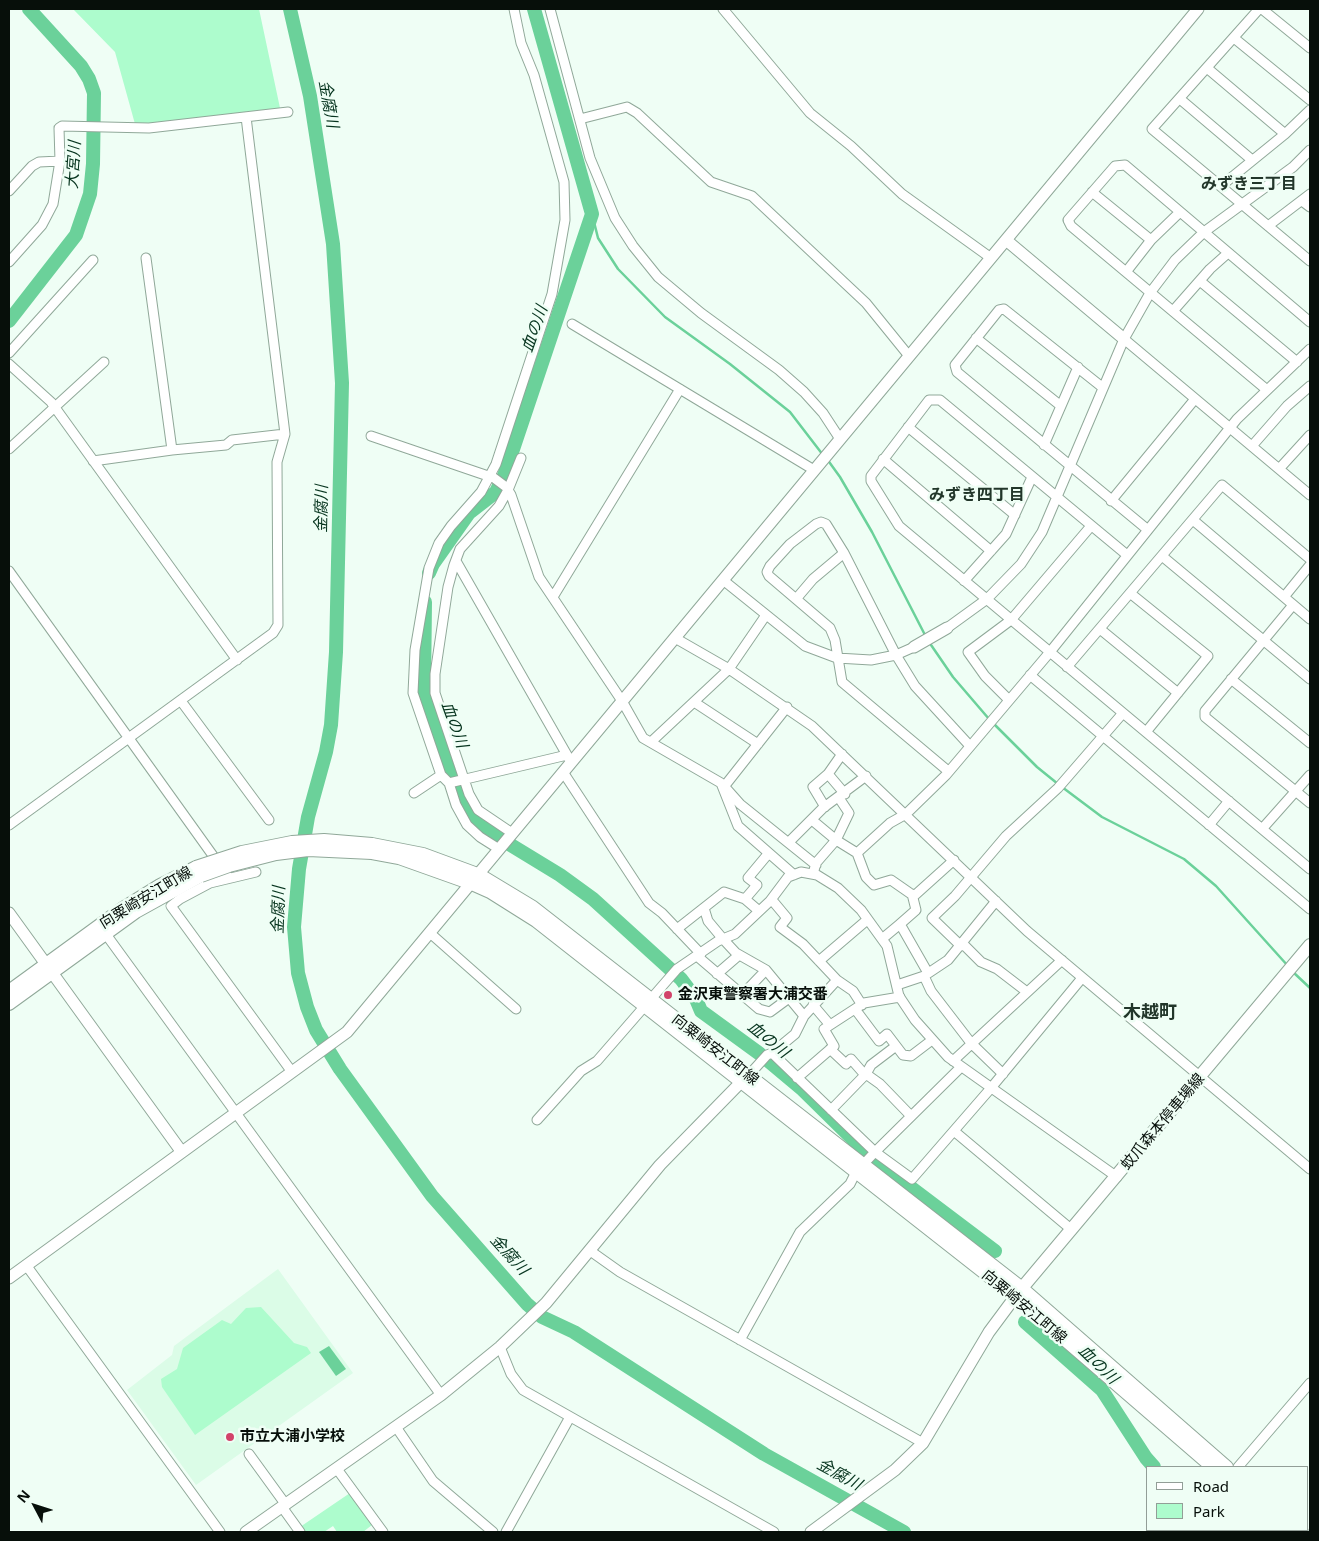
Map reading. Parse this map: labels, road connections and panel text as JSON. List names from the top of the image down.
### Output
{
  "streets": {
    "main road": ["向粟崎安江町線", "蚊爪森本停車場線"]
  },
  "crossings": [
    ["向粟崎安江町線", "蚊爪森本停車場線"]
  ],
  "districts": ["みずき三丁目", "みずき四丁目", "木越町"],
  "water": ["金腐川", "大宮川", "血の川"],
  "places": ["金沢東警察署大浦交番", "市立大浦小学校"],
  "legend": ["Road", "Park"],
  "north": "top left"
}
